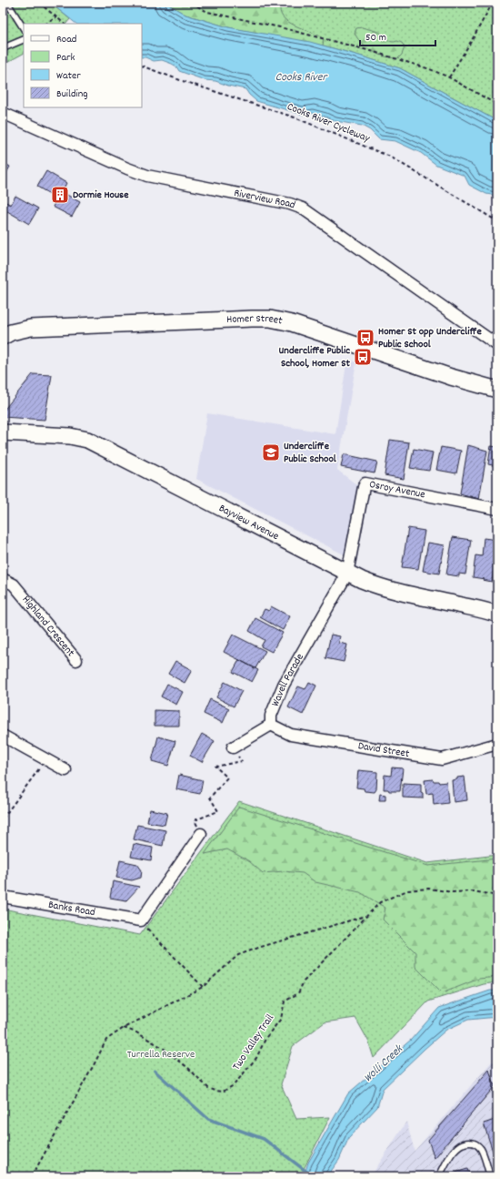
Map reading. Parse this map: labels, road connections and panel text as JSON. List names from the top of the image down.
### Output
{
  "streets": {
    "main road": ["Homer Street", "Bayview Avenue"],
    "street": [
      "Riverview Road",
      "Osroy Avenue",
      "Highland Crescent",
      "Wavell Parade",
      "David Street",
      "Banks Road"
    ],
    "path": ["Cooks River Cycleway", "Two Valley Trail"]
  },
  "crossings": [
    ["Osroy Avenue", "Bayview Avenue"],
    ["Osroy Avenue", "Wavell Parade"],
    ["Bayview Avenue", "Wavell Parade"],
    ["Wavell Parade", "David Street"]
  ],
  "water": ["Cooks River", "Wolli Creek"],
  "parks": ["Turrella Reserve"],
  "places": {
    "building": ["Dormie House"],
    "bus stop": ["Homer St opp Undercliffe Public School", "Undercliffe Public School, Homer St"],
    "school or university": ["Undercliffe Public School"]
  },
  "legend": [
    "Road",
    "Park",
    "Water",
    "Building"
  ],
  "scale_bar": "50 m"
}
